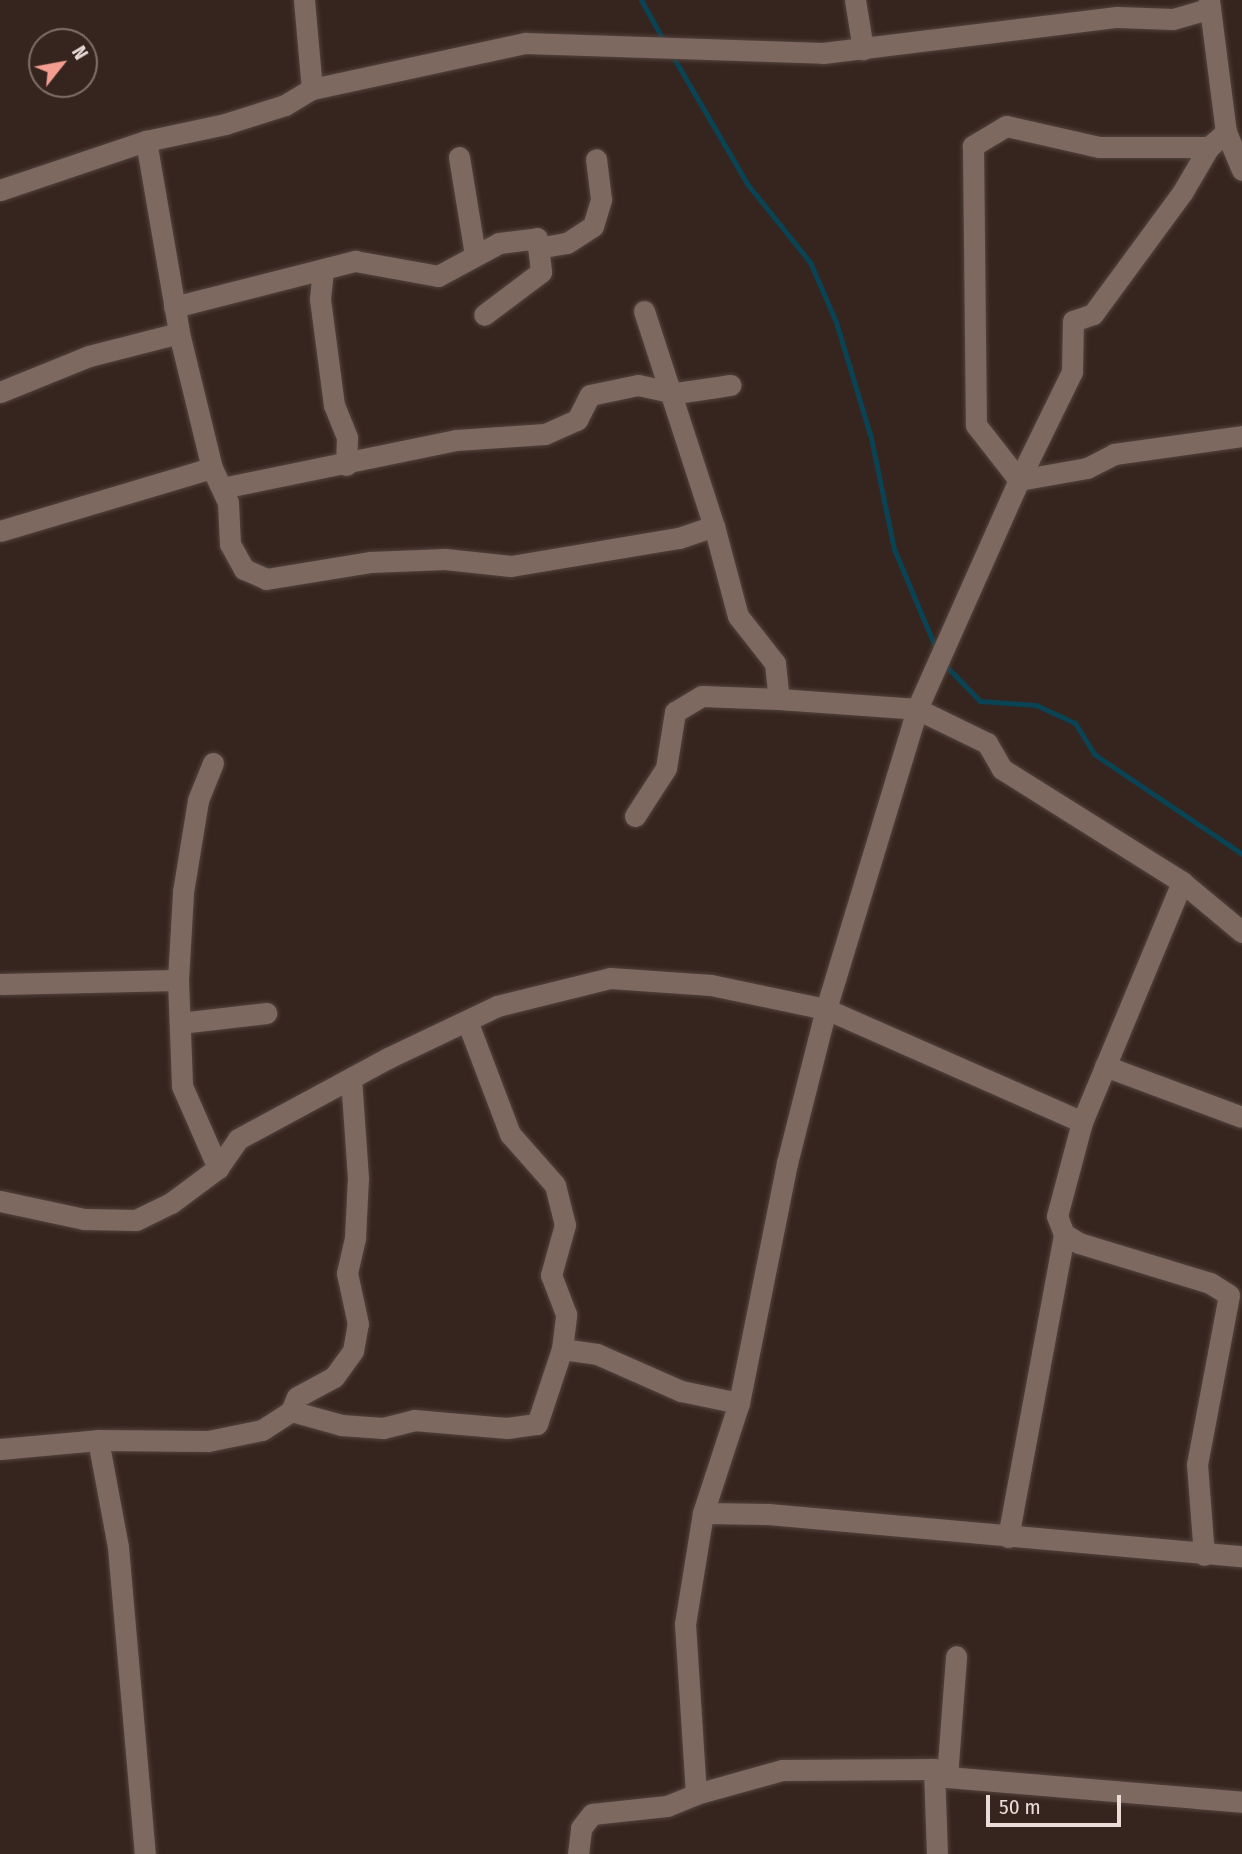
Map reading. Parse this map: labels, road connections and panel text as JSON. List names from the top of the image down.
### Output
{
  "scale_bar": "50 m",
  "north": "top right"
}
